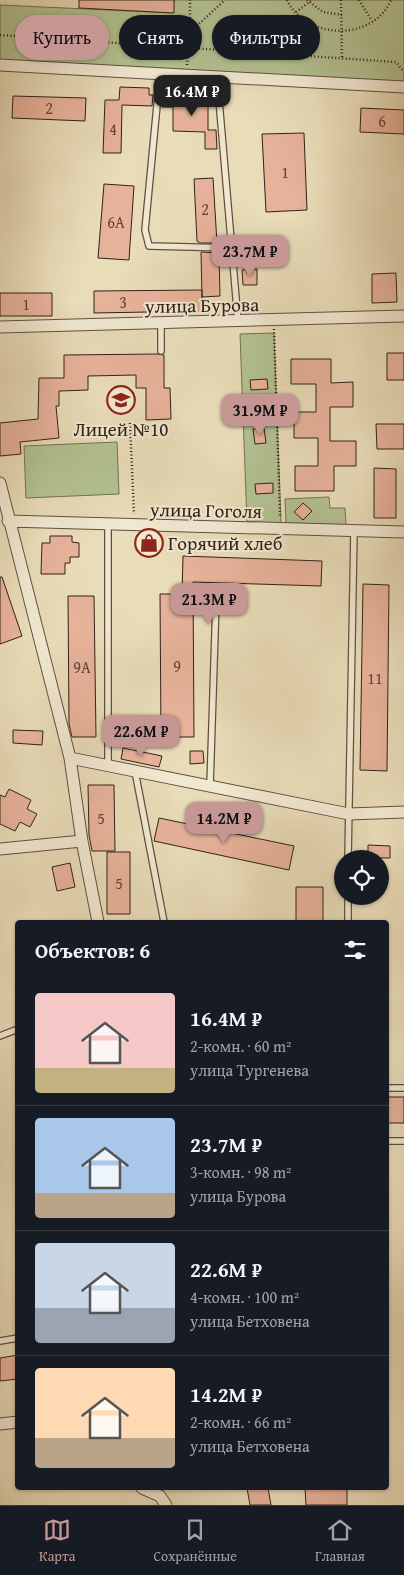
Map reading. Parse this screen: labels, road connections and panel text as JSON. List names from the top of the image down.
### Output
{
  "streets": {
    "street": ["улица Бурова", "улица Гоголя"]
  },
  "places": {
    "school or university": ["Лицей №10"],
    "shop": ["Горячий хлеб"]
  },
  "house_numbers": [
    "2",
    "6",
    "4",
    "1",
    "2",
    "6А",
    "3",
    "1",
    "9",
    "9А",
    "11",
    "5",
    "5"
  ],
  "page": {
    "chip": ["Купить", "Снять", "Фильтры"],
    "price": [
      "16.4M ₽",
      "23.7M ₽",
      "31.9M ₽",
      "21.3M ₽",
      "22.6M ₽",
      "14.2M ₽"
    ],
    "heading": "Объектов: 6",
    "list": [
      {
        "name": "16.4M ₽",
        "note": "2-комн. · 60 m² · улица Тургенева"
      },
      {
        "name": "23.7M ₽",
        "note": "3-комн. · 98 m² · улица Бурова"
      },
      {
        "name": "22.6M ₽",
        "note": "4-комн. · 100 m² · улица Бетховена"
      },
      {
        "name": "14.2M ₽",
        "note": "2-комн. · 66 m² · улица Бетховена"
      }
    ],
    "tabs": ["Карта", "Сохранённые", "Главная"]
  }
}
